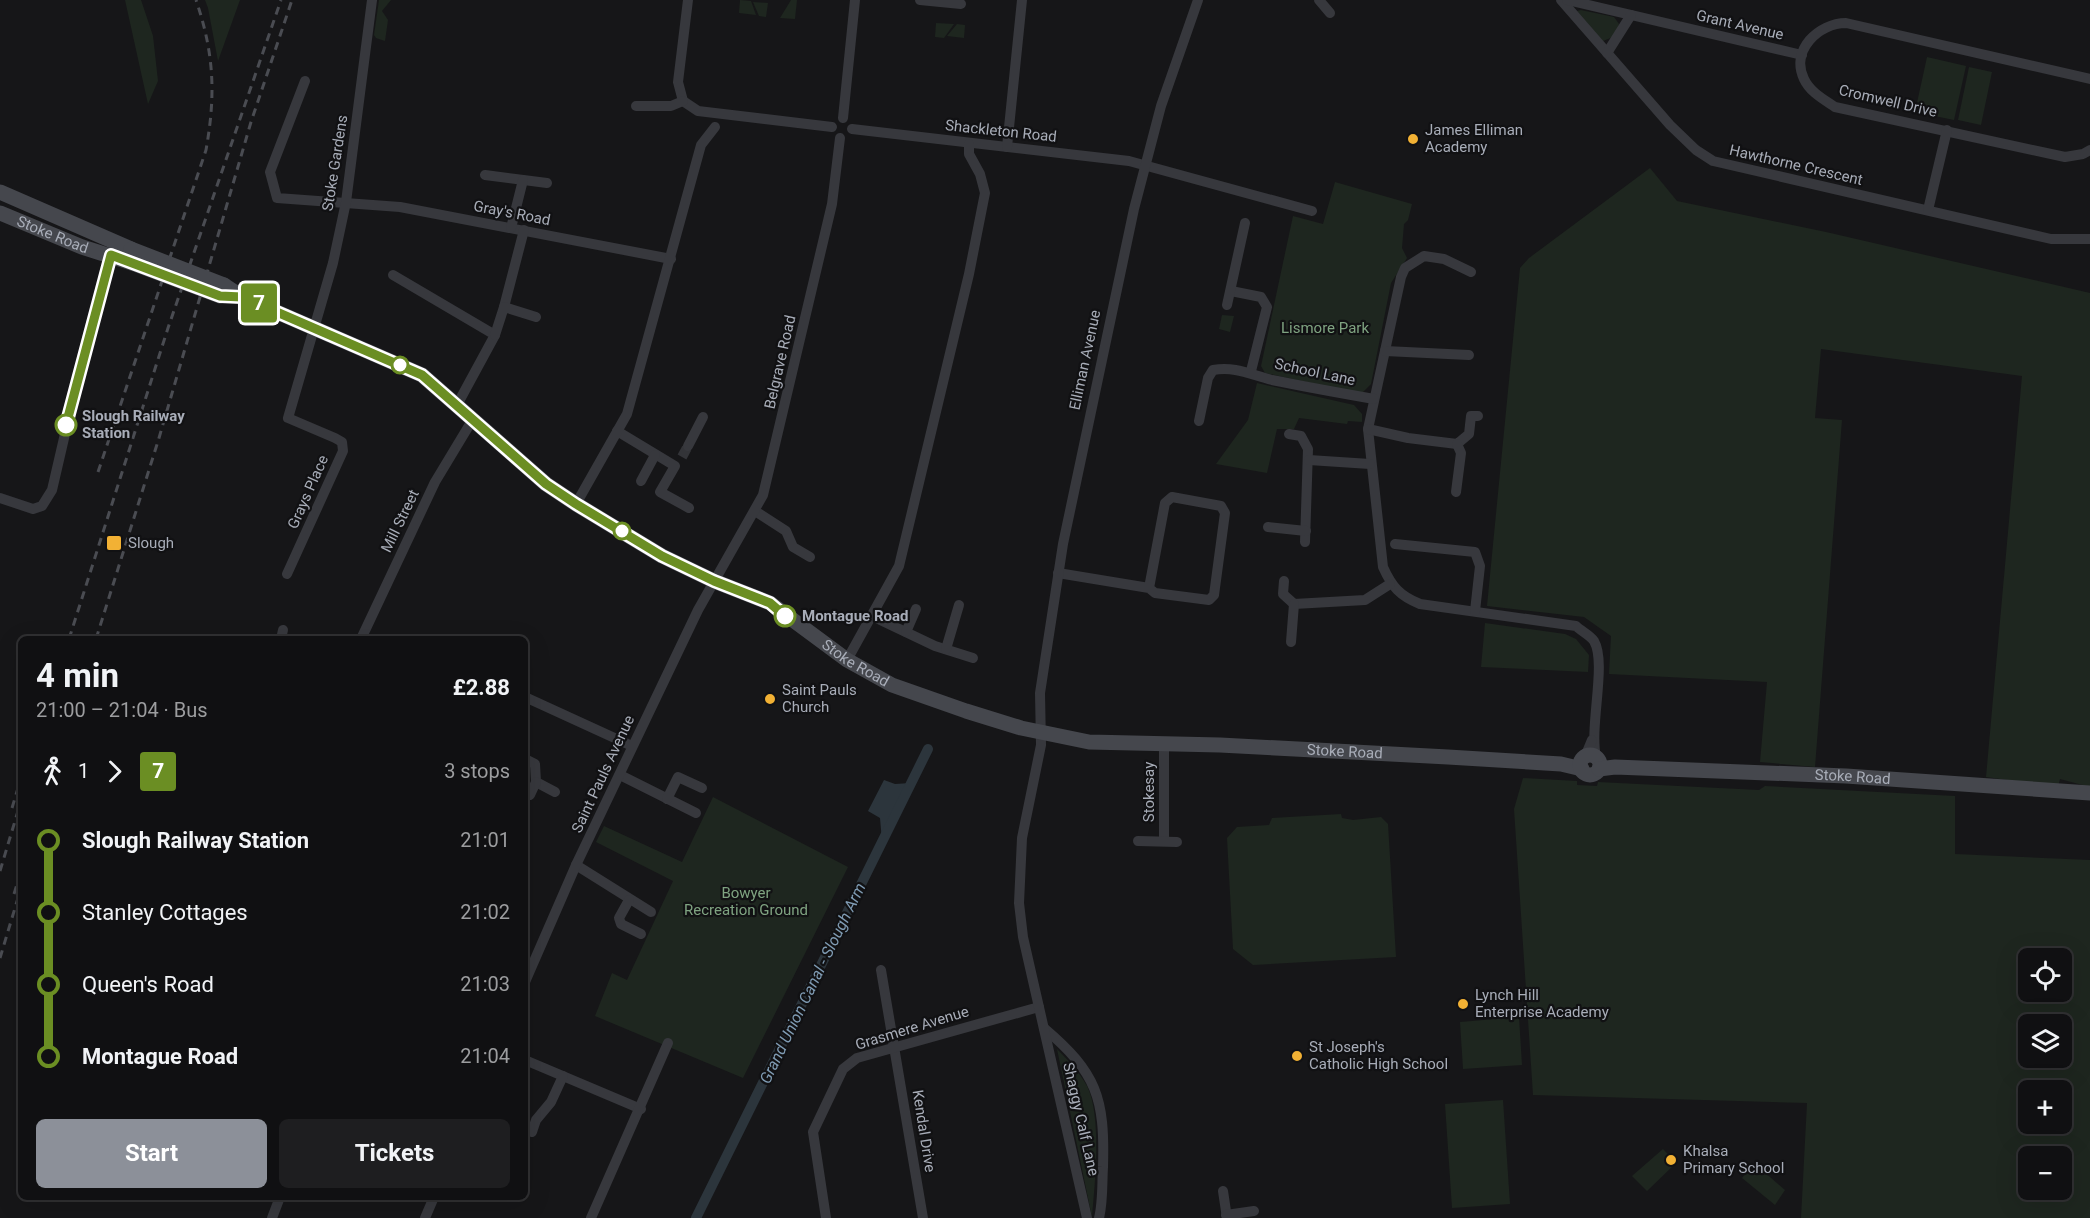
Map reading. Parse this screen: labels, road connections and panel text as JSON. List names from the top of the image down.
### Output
{
  "streets": {
    "main road": ["Stoke Road"],
    "street": [
      "Grant Avenue",
      "Cromwell Drive",
      "Shackleton Road",
      "Stoke Gardens",
      "Hawthorne Crescent",
      "Gray's Road",
      "Elliman Avenue",
      "Belgrave Road",
      "School Lane",
      "Grays Place",
      "Mill Street",
      "Saint Pauls Avenue",
      "Stokesay",
      "Grasmere Avenue",
      "Shaggy Calf Lane",
      "Kendal Drive"
    ]
  },
  "crossings": [
    ["Grant Avenue", "Cromwell Drive"],
    ["Shackleton Road", "Elliman Avenue"],
    ["Shackleton Road", "Belgrave Road"],
    ["Stoke Gardens", "Gray's Road"],
    ["Stoke Gardens", "Stoke Road"],
    ["Stoke Gardens", "Grays Place"],
    ["Stoke Road", "Elliman Avenue"],
    ["Stoke Road", "Belgrave Road"],
    ["Stoke Road", "Mill Street"],
    ["Stoke Road", "Saint Pauls Avenue"],
    ["Stoke Road", "Stokesay"],
    ["Stoke Road", "Shaggy Calf Lane"],
    ["Elliman Avenue", "Shaggy Calf Lane"],
    ["Belgrave Road", "Saint Pauls Avenue"],
    ["Grasmere Avenue", "Shaggy Calf Lane"],
    ["Grasmere Avenue", "Kendal Drive"]
  ],
  "water": ["Grand Union Canal - Slough Arm"],
  "parks": ["Lismore Park", "Bowyer Recreation Ground"],
  "places": {
    "other": [
      "James Elliman Academy",
      "Slough Railway Station",
      "Montague Road",
      "Saint Pauls Church",
      "Lynch Hill Enterprise Academy",
      "St Joseph's Catholic High School",
      "Khalsa Primary School"
    ],
    "transit": ["Slough"]
  },
  "lines": ["bus line 7"],
  "page": {
    "on_map": "7",
    "heading": ["4 min", "21:00 – 21:04 · Bus", "£2.88"],
    "legs": ["1", "7", "3 stops"],
    "list": [
      {
        "name": "Slough Railway Station",
        "value": "21:01"
      },
      {
        "name": "Stanley Cottages",
        "value": "21:02"
      },
      {
        "name": "Queen's Road",
        "value": "21:03"
      },
      {
        "name": "Montague Road",
        "value": "21:04"
      }
    ],
    "map_buttons": ["+", "−"],
    "buttons": ["Start", "Tickets"]
  }
}
